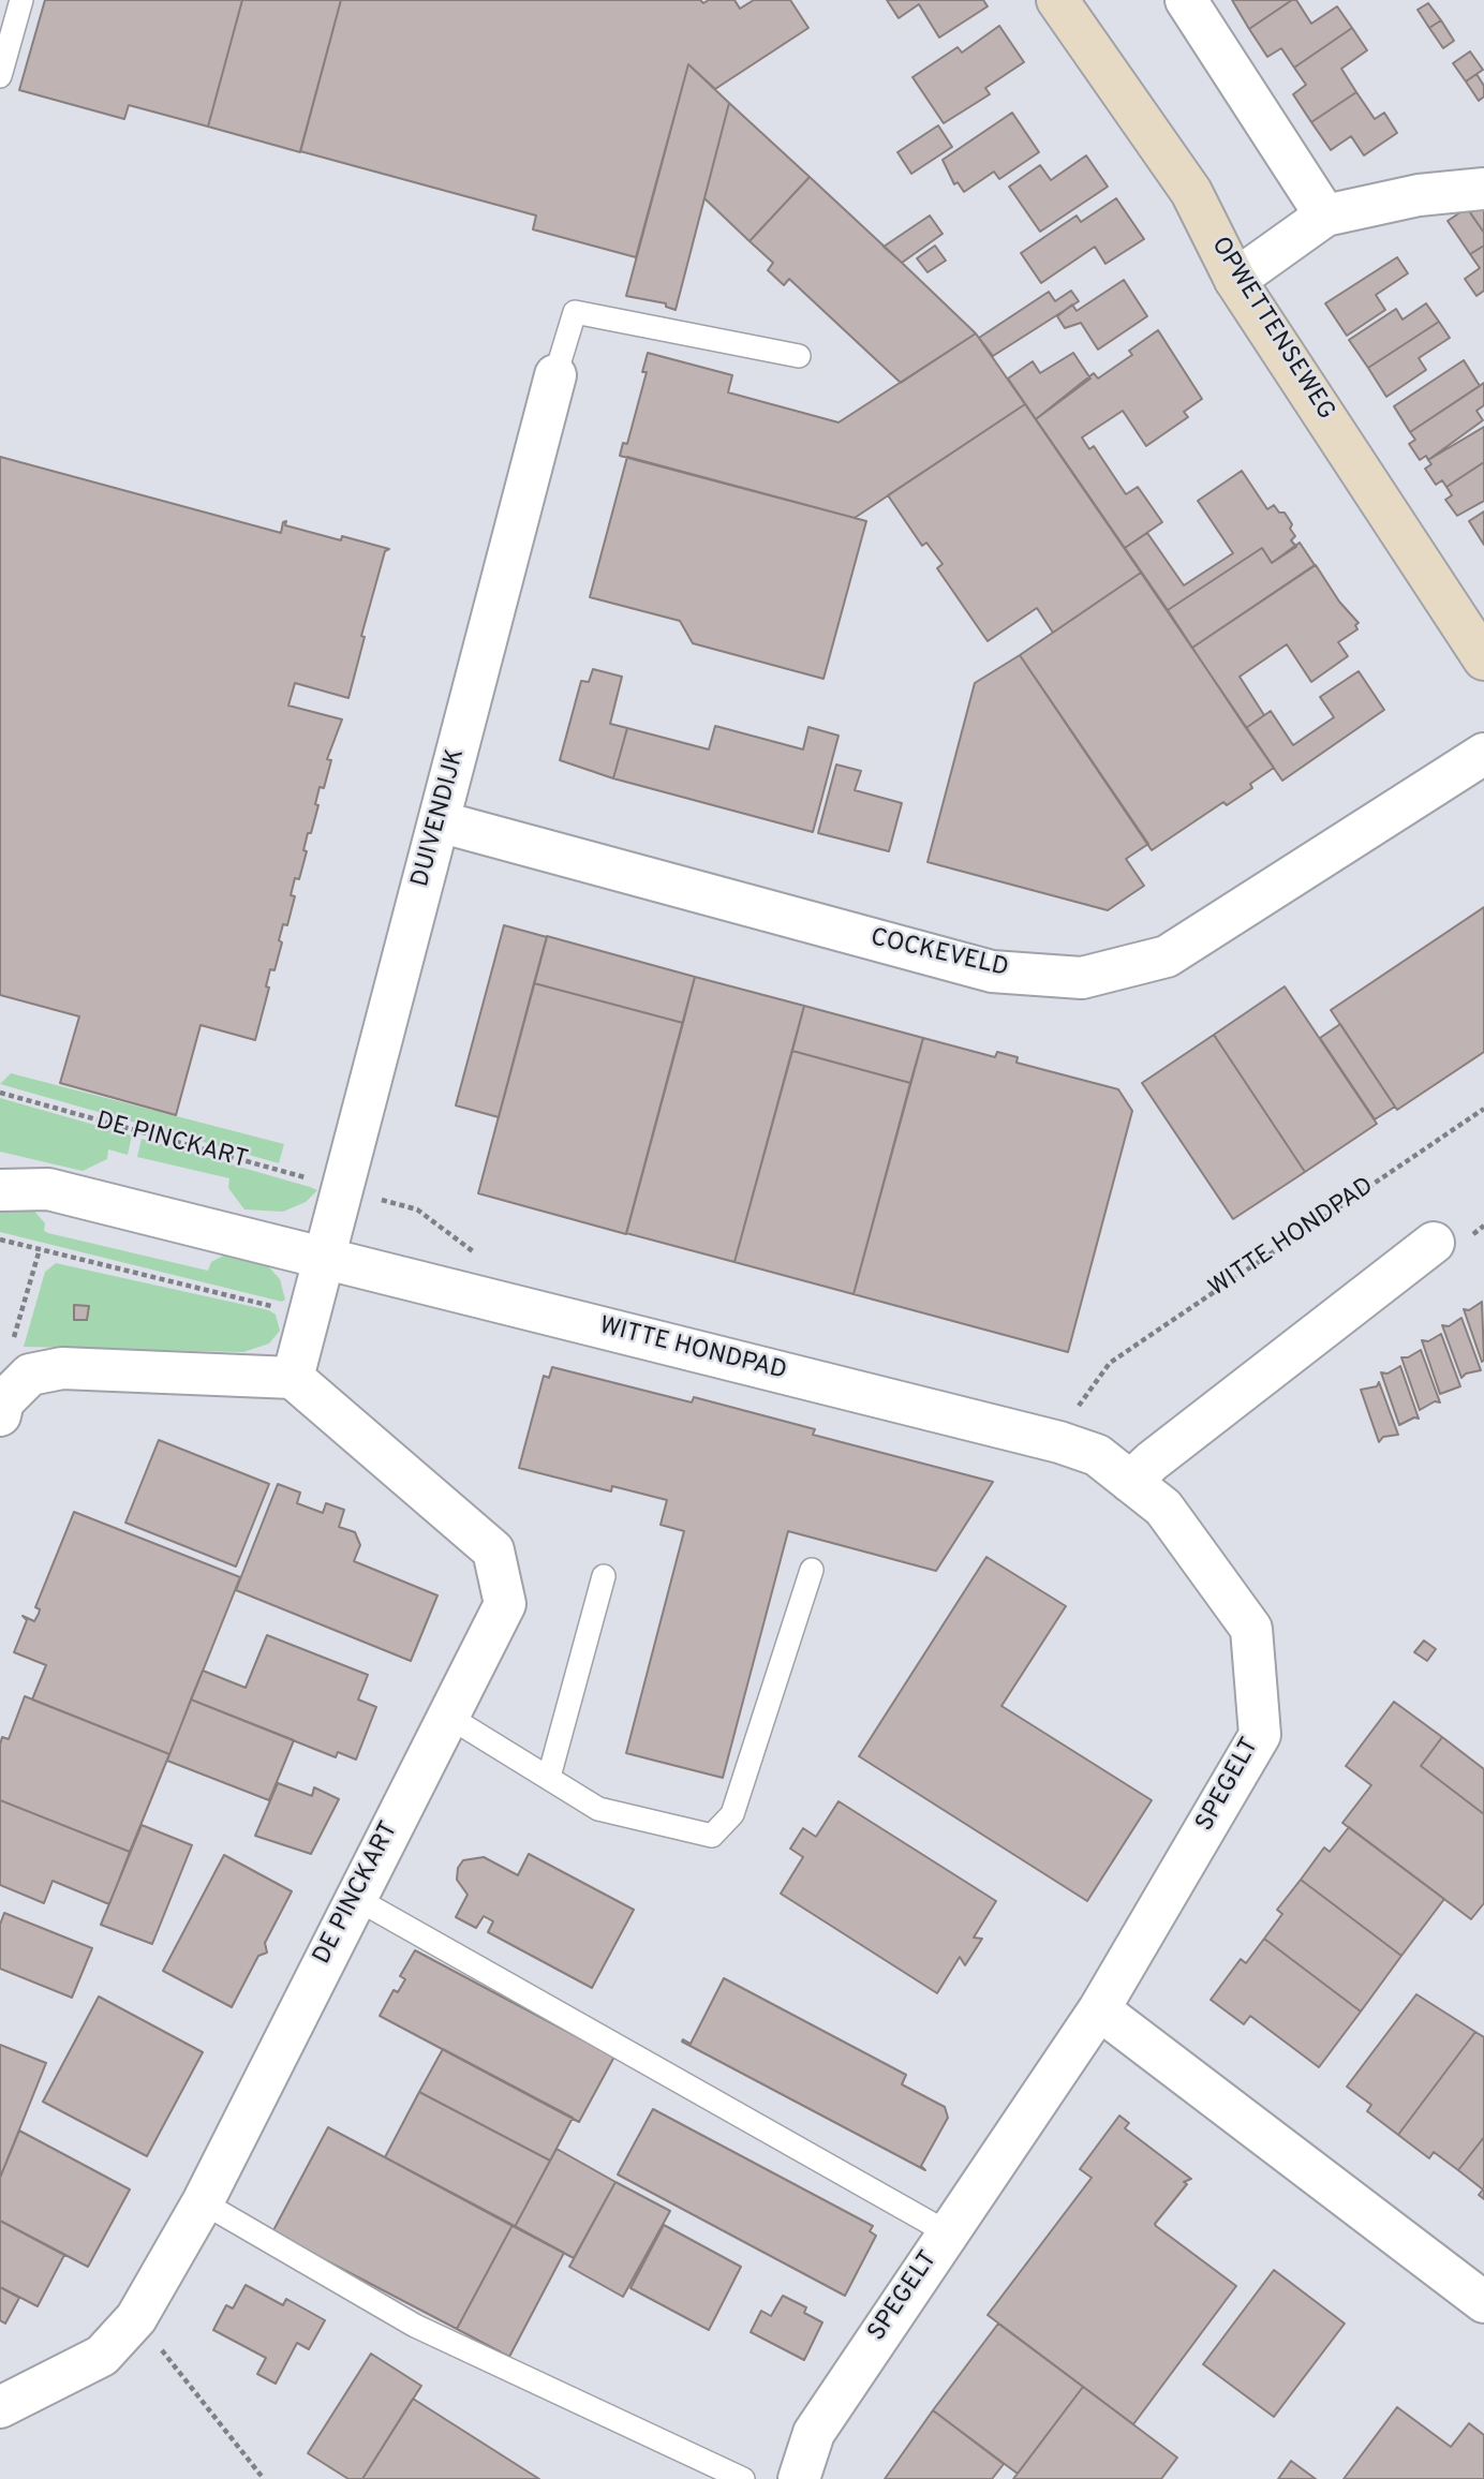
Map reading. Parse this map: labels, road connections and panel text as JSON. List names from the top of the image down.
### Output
{
  "streets": {
    "street": [
      "OPWETTENSEWEG",
      "DUIVENDIJK",
      "COCKEVELD",
      "DE PINCKART",
      "WITTE HONDPAD",
      "SPEGELT"
    ]
  },
  "crossings": [
    ["DUIVENDIJK", "COCKEVELD"],
    ["DUIVENDIJK", "DE PINCKART"],
    ["DUIVENDIJK", "WITTE HONDPAD"],
    ["WITTE HONDPAD", "SPEGELT"]
  ]
}
